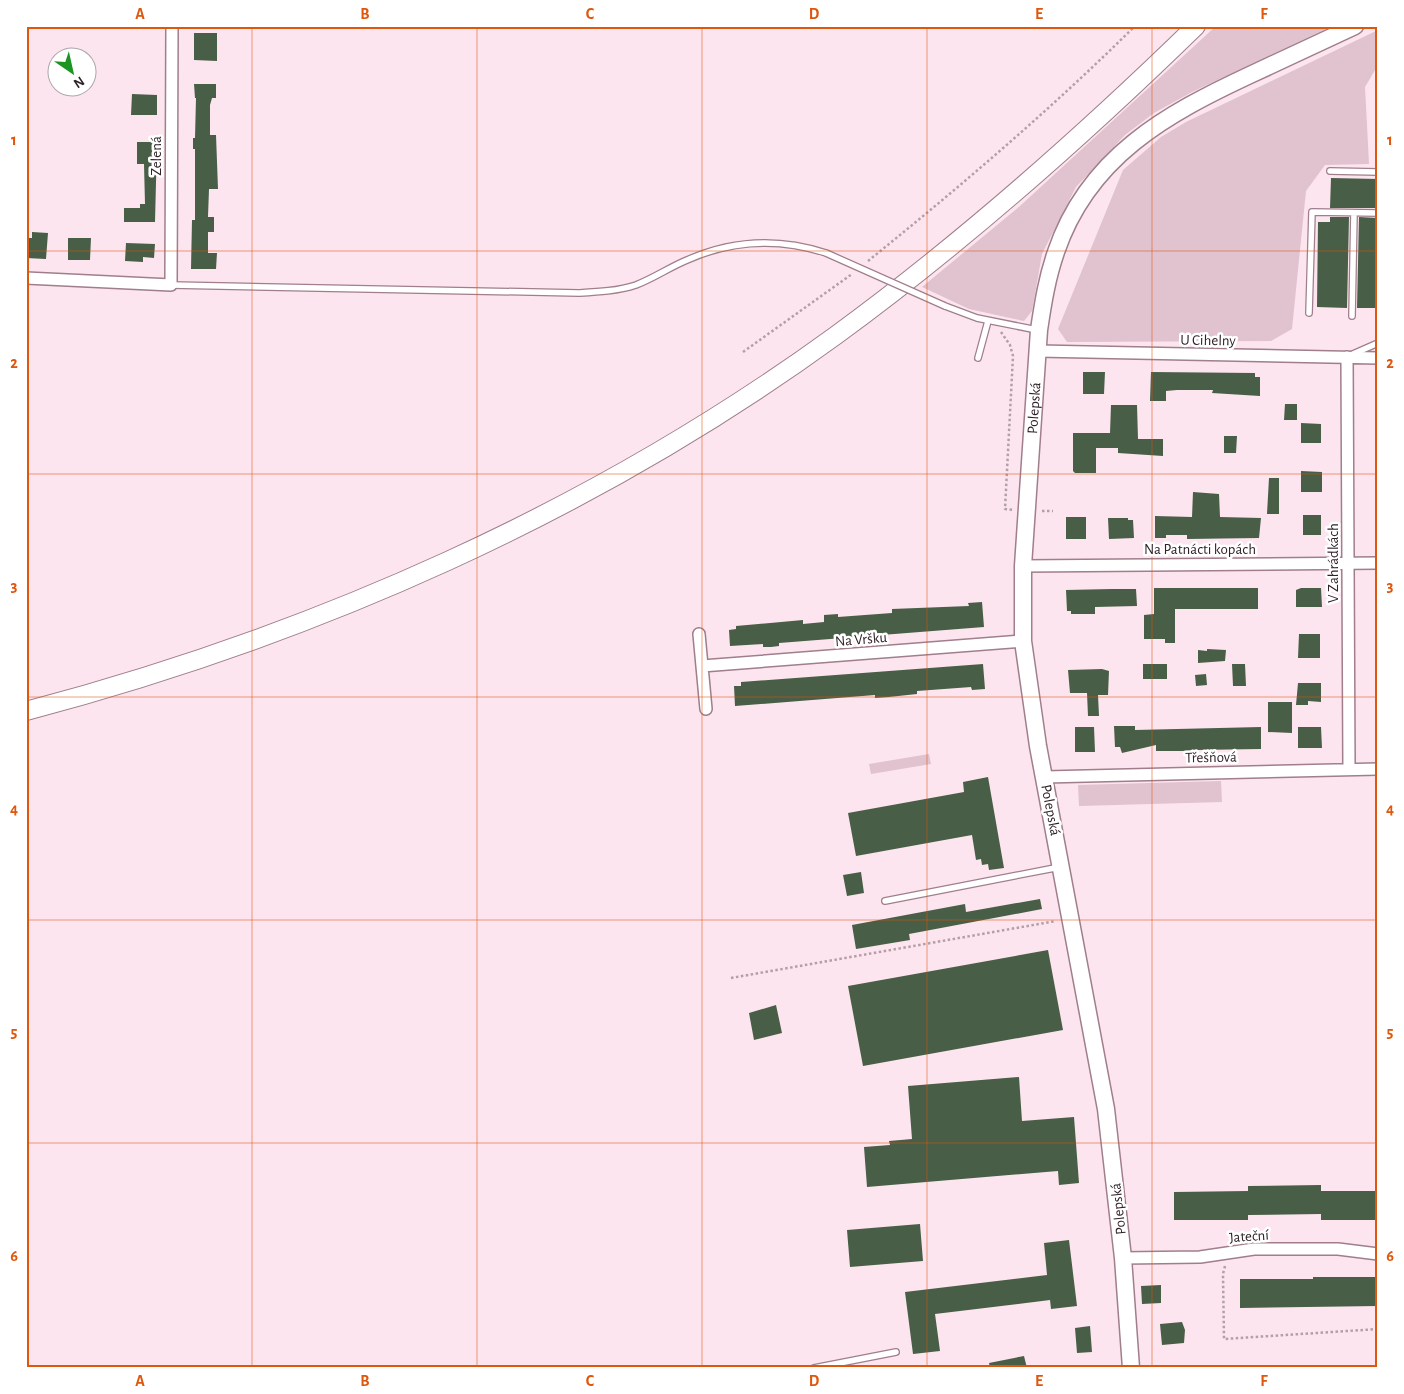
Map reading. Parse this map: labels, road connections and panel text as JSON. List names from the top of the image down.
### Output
{
  "streets": {
    "main road": ["Polepská"],
    "street": [
      "Zelená",
      "U Cihelny",
      "Na Patnácti kopách",
      "V Zahrádkách",
      "Na Vršku",
      "Třešňová",
      "Jateční"
    ]
  },
  "crossings": [
    ["U Cihelny", "Polepská"],
    ["U Cihelny", "V Zahrádkách"],
    ["Polepská", "Na Patnácti kopách"],
    ["Polepská", "Na Vršku"],
    ["Polepská", "Třešňová"],
    ["Polepská", "Jateční"],
    ["Na Patnácti kopách", "V Zahrádkách"],
    ["V Zahrádkách", "Třešňová"]
  ],
  "north": "bottom right",
  "grid": {
    "columns": [
      "A",
      "B",
      "C",
      "D",
      "E",
      "F"
    ],
    "rows": [
      "1",
      "2",
      "3",
      "4",
      "5",
      "6"
    ]
  }
}
